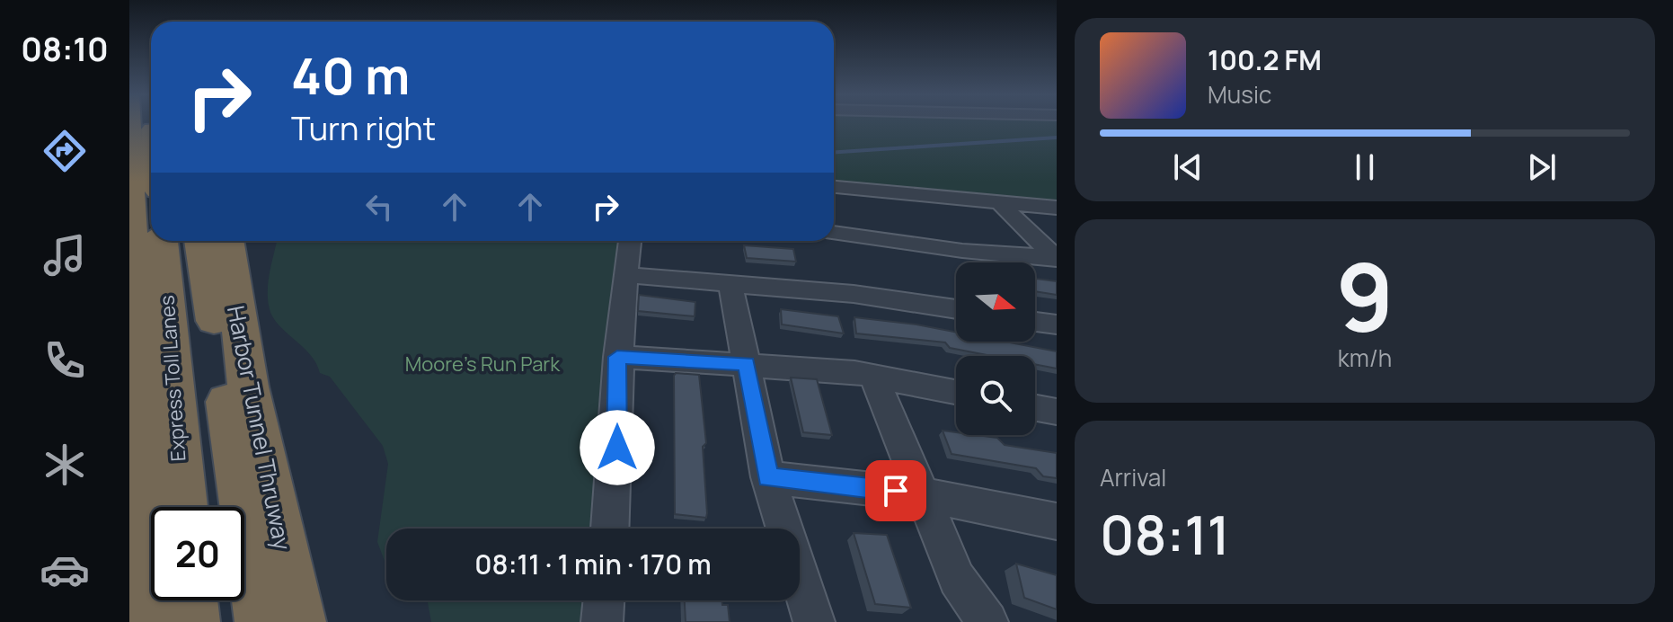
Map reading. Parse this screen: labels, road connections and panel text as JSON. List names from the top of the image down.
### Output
{
  "streets": {
    "highway": ["Express Toll Lanes", "Harbor Tunnel Thruway"]
  },
  "parks": ["Moore's Run Park"],
  "north": "right",
  "page": {
    "tabs": "08:10",
    "turn": ["40 m", "Turn right"],
    "song": ["100.2 FM", "Music"],
    "tile": [
      ["9", "km/h"],
      ["Arrival", "08:11"]
    ],
    "limit": "20",
    "trip": "08:11 · 1 min · 170 m"
  }
}
